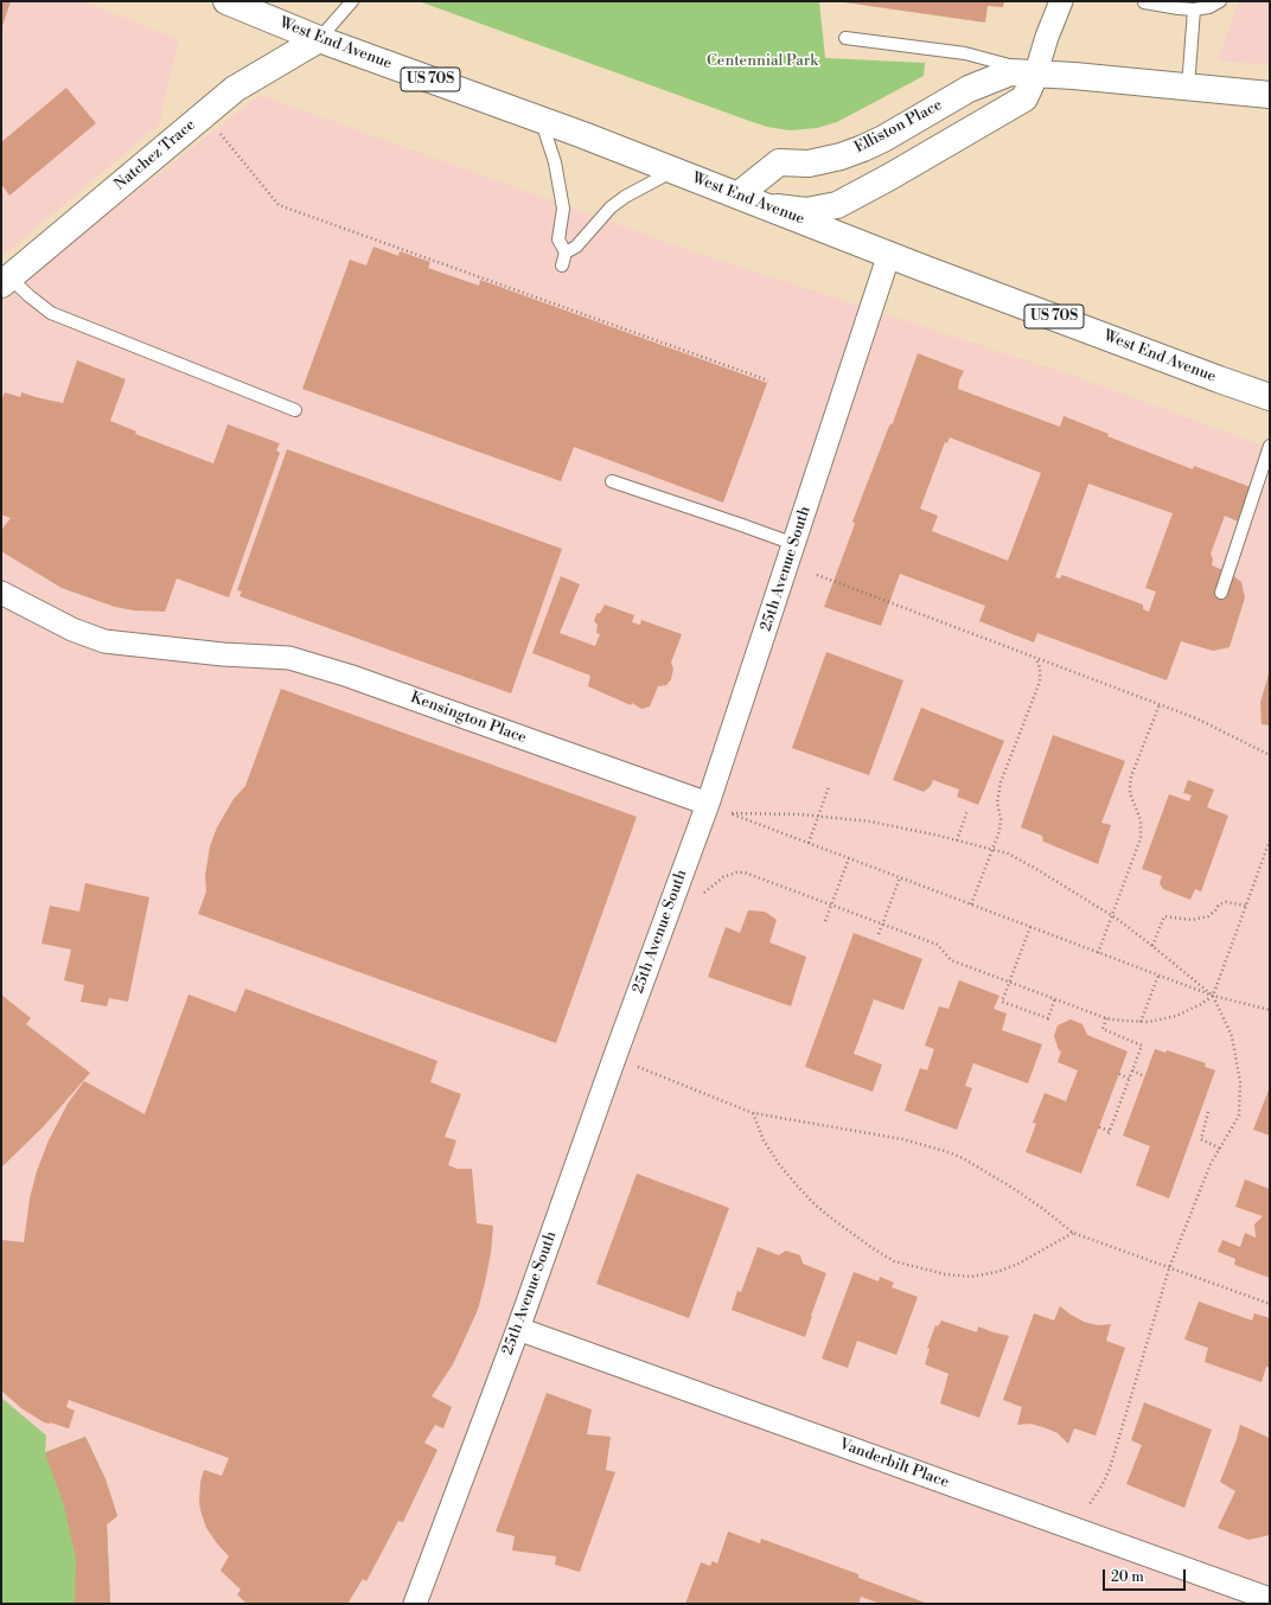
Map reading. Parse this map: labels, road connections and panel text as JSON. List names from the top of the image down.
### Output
{
  "streets": {
    "main road": [
      "West End Avenue",
      "US 70S",
      "Elliston Place",
      "Natchez Trace"
    ],
    "street": ["25th Avenue South", "Kensington Place", "Vanderbilt Place"]
  },
  "crossings": [
    ["West End Avenue", "Elliston Place"],
    ["West End Avenue", "Natchez Trace"],
    ["West End Avenue", "25th Avenue South"],
    ["25th Avenue South", "Kensington Place"],
    ["25th Avenue South", "Vanderbilt Place"]
  ],
  "parks": ["Centennial Park"],
  "scale_bar": "20 m"
}
